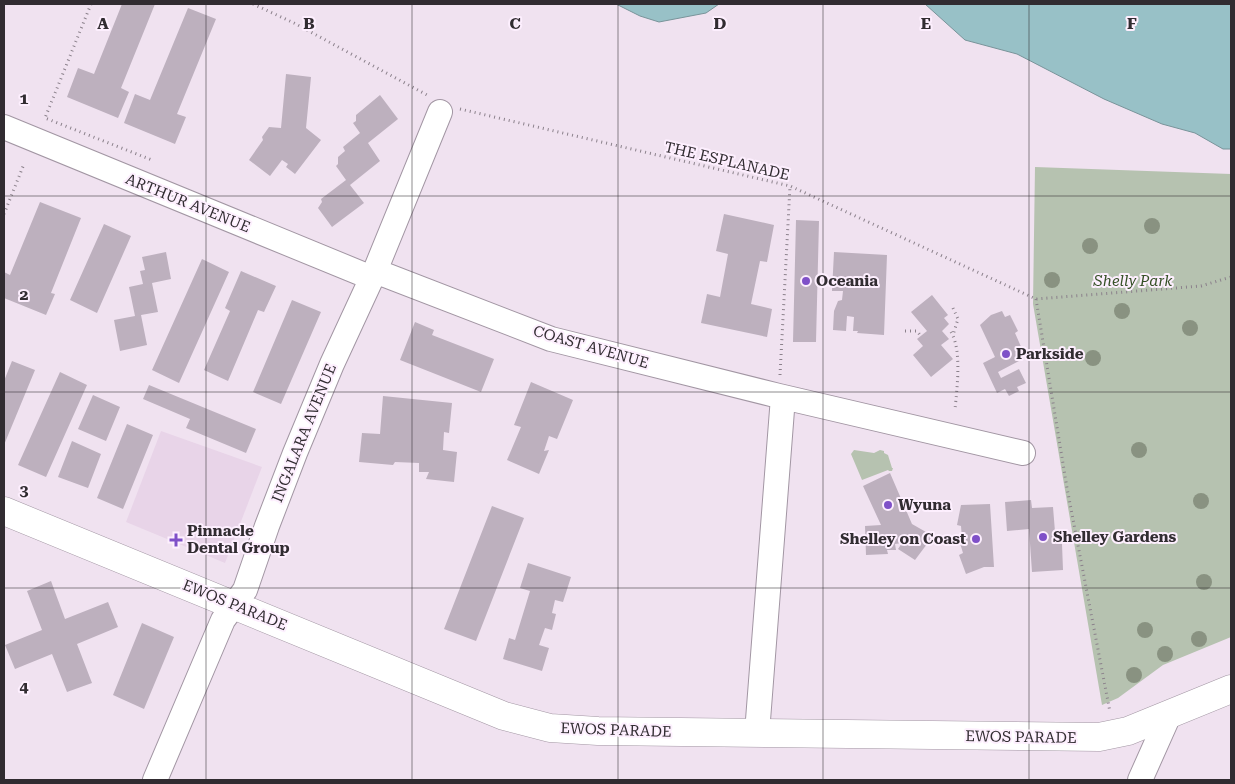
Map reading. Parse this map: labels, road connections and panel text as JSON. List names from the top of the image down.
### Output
{
  "streets": {
    "street": [
      "ARTHUR AVENUE",
      "COAST AVENUE",
      "INGALARA AVENUE",
      "EWOS PARADE"
    ],
    "path": ["THE ESPLANADE"]
  },
  "crossings": [
    ["THE ESPLANADE", "INGALARA AVENUE"],
    ["ARTHUR AVENUE", "COAST AVENUE"],
    ["ARTHUR AVENUE", "INGALARA AVENUE"],
    ["COAST AVENUE", "INGALARA AVENUE"],
    ["INGALARA AVENUE", "EWOS PARADE"]
  ],
  "parks": ["Shelly Park"],
  "places": {
    "other": [
      "Oceania",
      "Parkside",
      "Wyuna",
      "Shelley Gardens",
      "Shelley on Coast"
    ],
    "health": ["Pinnacle Dental Group"]
  },
  "grid": {
    "columns": [
      "A",
      "B",
      "C",
      "D",
      "E",
      "F"
    ],
    "rows": [
      "1",
      "2",
      "3",
      "4"
    ]
  }
}
